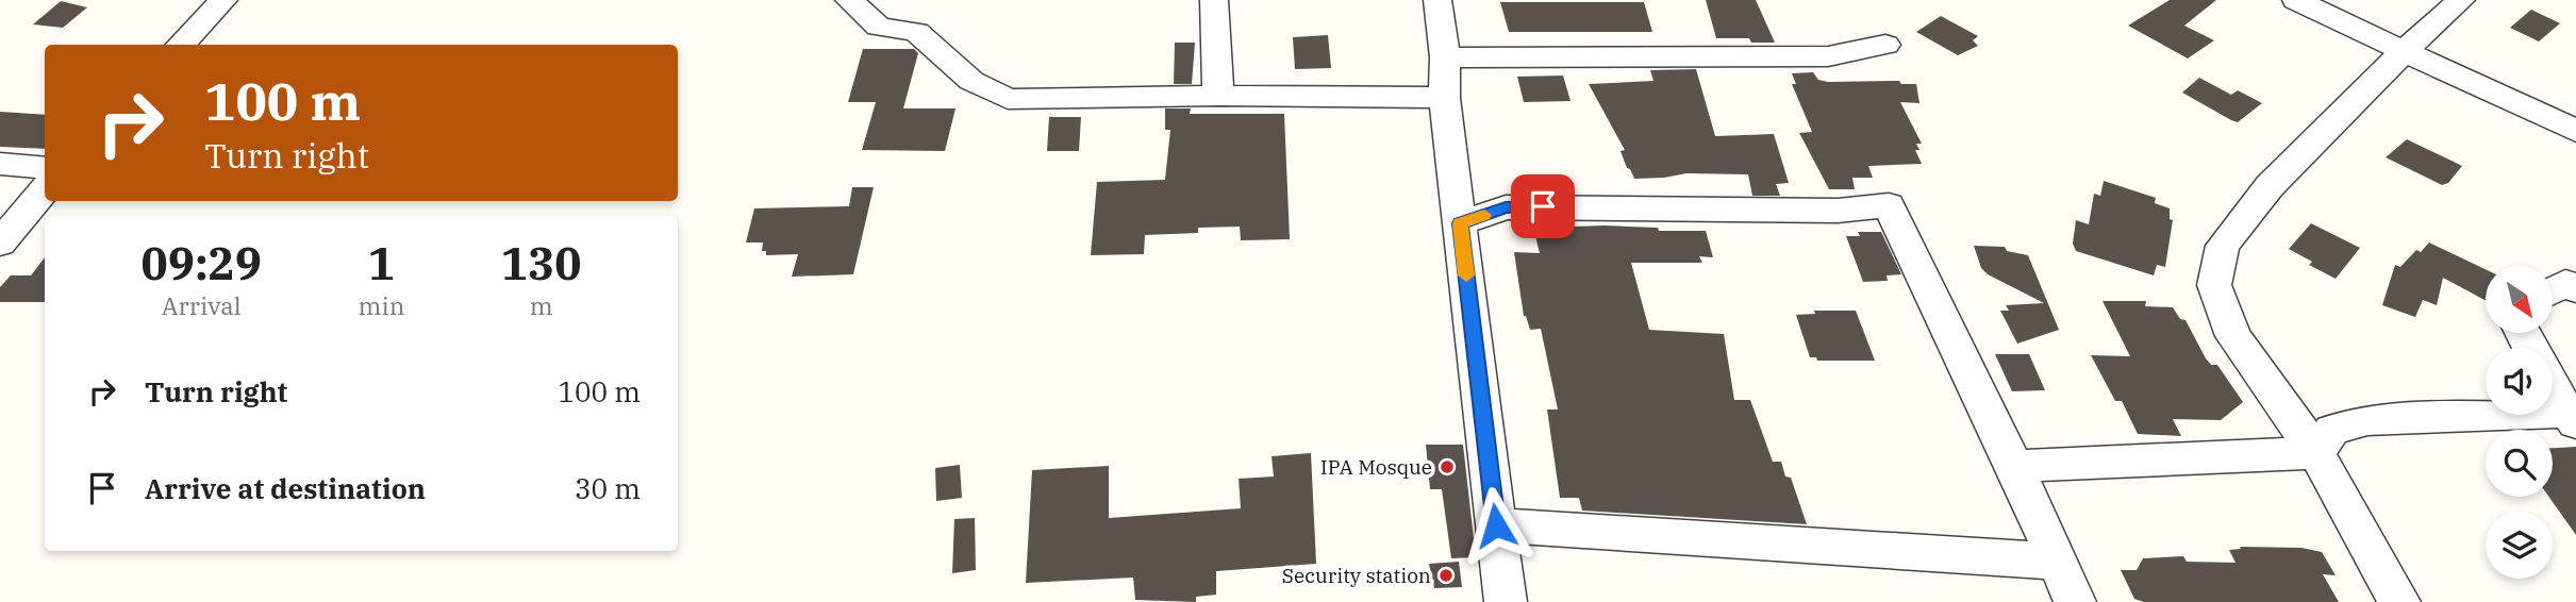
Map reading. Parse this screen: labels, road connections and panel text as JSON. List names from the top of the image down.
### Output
{
  "places": ["IPA Mosque", "Security station"],
  "north": "bottom right",
  "page": {
    "turn": ["100 m", "Turn right"],
    "eta": [
      "09:29",
      "Arrival",
      "1",
      "min",
      "130",
      "m"
    ],
    "list": [
      {
        "name": "Turn right",
        "value": "100 m"
      },
      {
        "name": "Arrive at destination",
        "value": "30 m"
      }
    ]
  }
}
